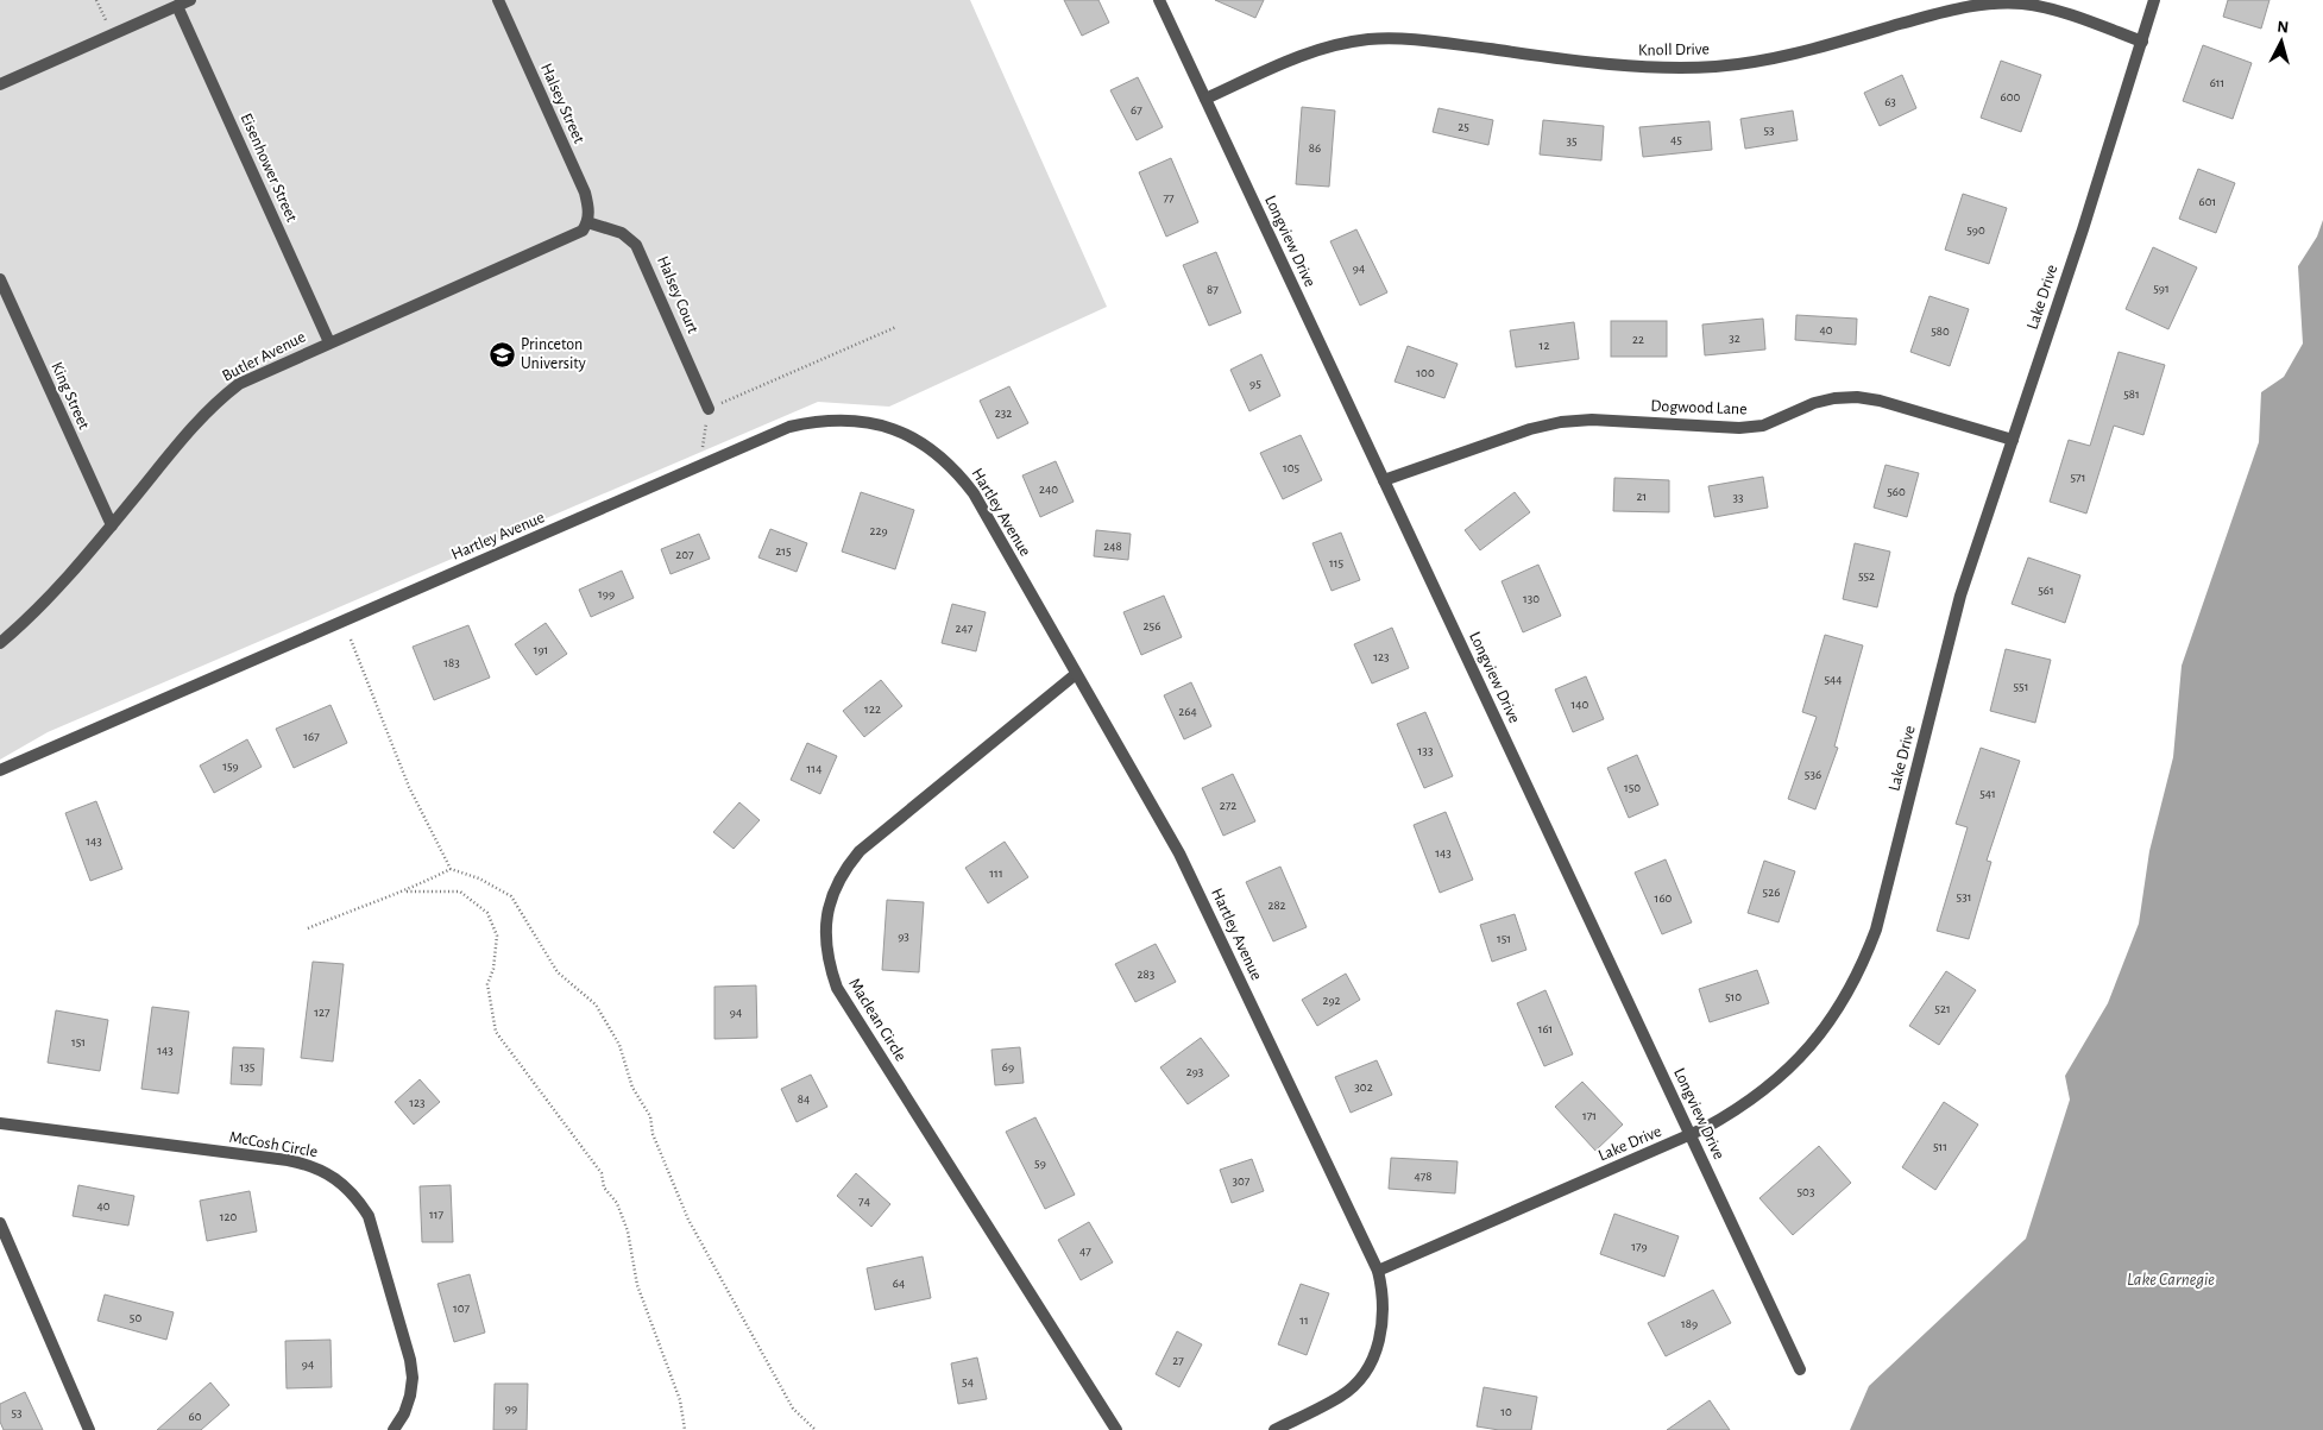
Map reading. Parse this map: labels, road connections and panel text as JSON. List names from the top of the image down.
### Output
{
  "streets": {
    "street": [
      "Knoll Drive",
      "Halsey Street",
      "Eisenhower Street",
      "Longview Drive",
      "Halsey Court",
      "Lake Drive",
      "Butler Avenue",
      "King Street",
      "Dogwood Lane",
      "Hartley Avenue",
      "Maclean Circle",
      "McCosh Circle"
    ]
  },
  "crossings": [
    ["Knoll Drive", "Longview Drive"],
    ["Knoll Drive", "Lake Drive"],
    ["Halsey Street", "Halsey Court"],
    ["Halsey Street", "Butler Avenue"],
    ["Eisenhower Street", "Butler Avenue"],
    ["Longview Drive", "Lake Drive"],
    ["Longview Drive", "Dogwood Lane"],
    ["Halsey Court", "Butler Avenue"],
    ["Lake Drive", "Dogwood Lane"],
    ["Lake Drive", "Hartley Avenue"],
    ["Butler Avenue", "King Street"],
    ["Hartley Avenue", "Maclean Circle"]
  ],
  "water": ["Lake Carnegie"],
  "places": {
    "school or university": ["Princeton University"]
  },
  "house_numbers": [
    "611",
    "600",
    "63",
    "67",
    "25",
    "53",
    "45",
    "35",
    "86",
    "77",
    "601",
    "590",
    "94",
    "591",
    "87",
    "40",
    "580",
    "32",
    "22",
    "12",
    "100",
    "95",
    "581",
    "232",
    "105",
    "571",
    "240",
    "560",
    "21",
    "33",
    "229",
    "248",
    "215",
    "207",
    "115",
    "552",
    "561",
    "199",
    "130",
    "256",
    "247",
    "191",
    "123",
    "183",
    "544",
    "551",
    "140",
    "122",
    "264",
    "167",
    "133",
    "159",
    "114",
    "536",
    "150",
    "541",
    "272",
    "143",
    "143",
    "111",
    "526",
    "531",
    "160",
    "282",
    "93",
    "151",
    "283",
    "510",
    "292",
    "521",
    "127",
    "94",
    "161",
    "151",
    "143",
    "135",
    "69",
    "293",
    "302",
    "84",
    "123",
    "171",
    "511",
    "59",
    "478",
    "307",
    "503",
    "74",
    "40",
    "117",
    "120",
    "179",
    "47",
    "64",
    "107",
    "50",
    "11",
    "189",
    "27",
    "94",
    "54",
    "99",
    "10",
    "53",
    "60"
  ],
  "north": "top"
}
